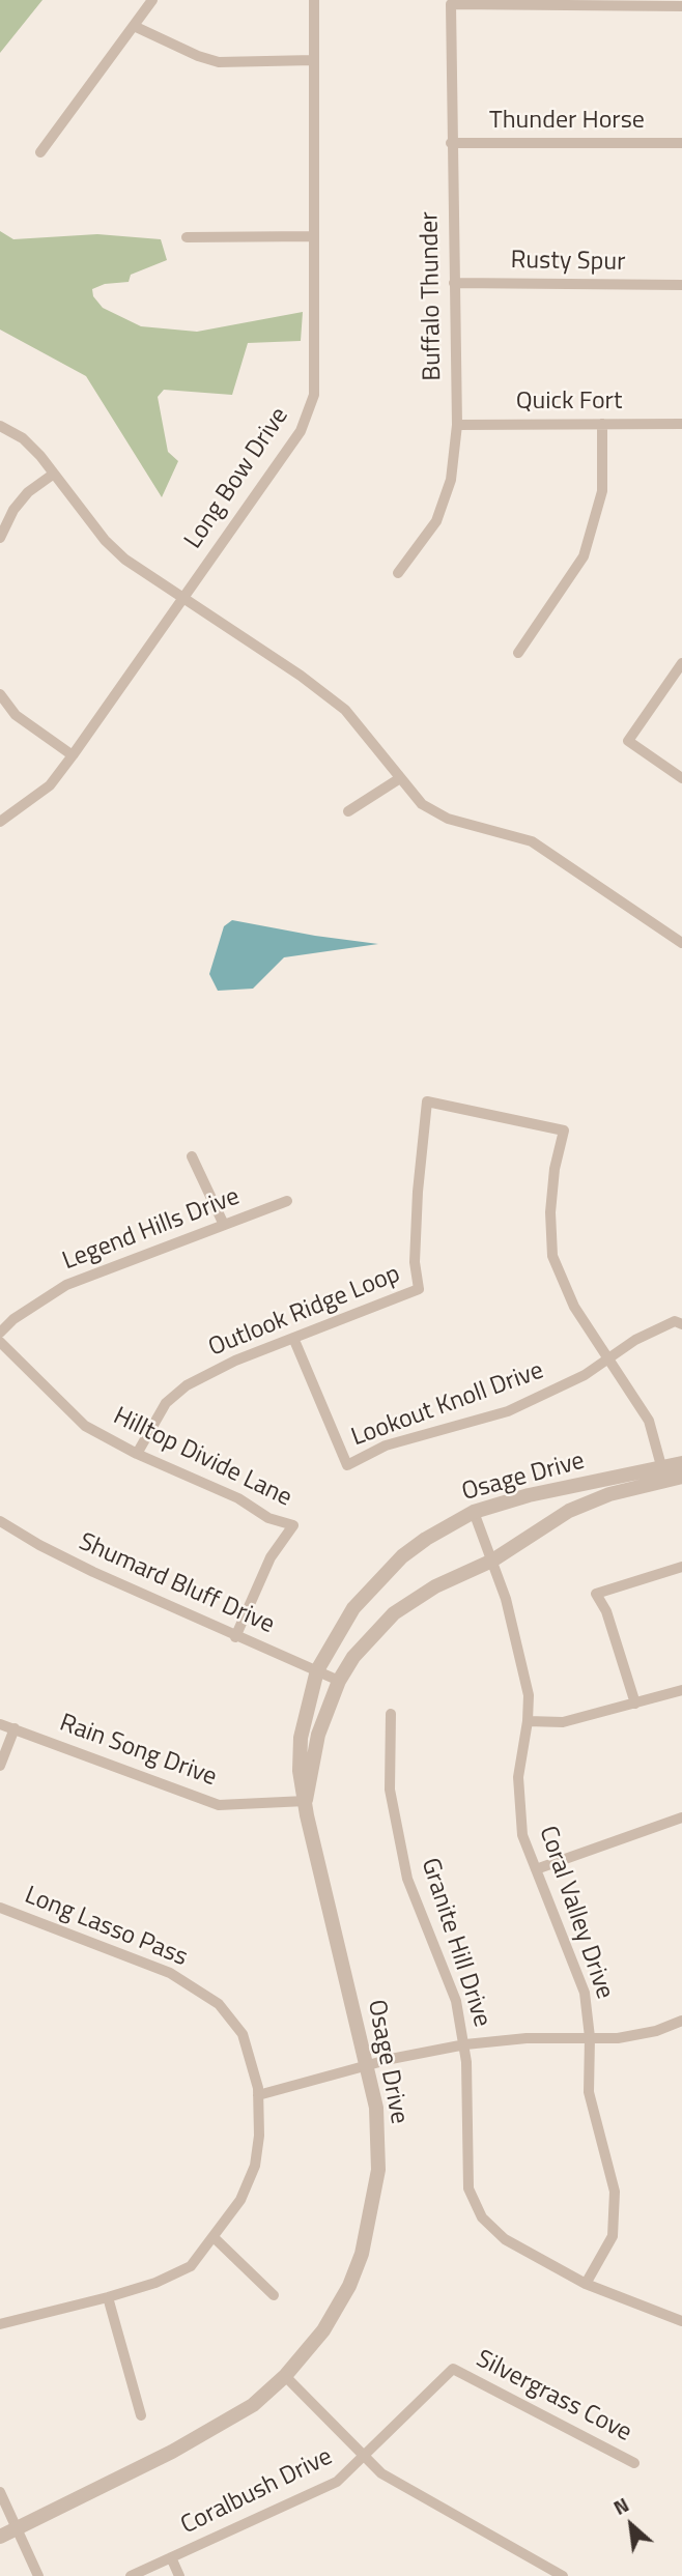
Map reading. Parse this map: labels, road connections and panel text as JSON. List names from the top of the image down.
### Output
{
  "streets": {
    "street": [
      "Thunder Horse",
      "Rusty Spur",
      "Buffalo Thunder",
      "Quick Fort",
      "Long Bow Drive",
      "Legend Hills Drive",
      "Outlook Ridge Loop",
      "Lookout Knoll Drive",
      "Hilltop Divide Lane",
      "Osage Drive",
      "Shumard Bluff Drive",
      "Rain Song Drive",
      "Coral Valley Drive",
      "Long Lasso Pass",
      "Granite Hill Drive",
      "Silvergrass Cove",
      "Coralbush Drive"
    ]
  },
  "crossings": [
    ["Thunder Horse", "Buffalo Thunder"],
    ["Rusty Spur", "Buffalo Thunder"],
    ["Buffalo Thunder", "Quick Fort"],
    ["Outlook Ridge Loop", "Lookout Knoll Drive"],
    ["Outlook Ridge Loop", "Hilltop Divide Lane"],
    ["Hilltop Divide Lane", "Shumard Bluff Drive"],
    ["Osage Drive", "Shumard Bluff Drive"],
    ["Osage Drive", "Rain Song Drive"],
    ["Osage Drive", "Coral Valley Drive"],
    ["Coral Valley Drive", "Granite Hill Drive"],
    ["Silvergrass Cove", "Coralbush Drive"]
  ],
  "north": "top left"
}
